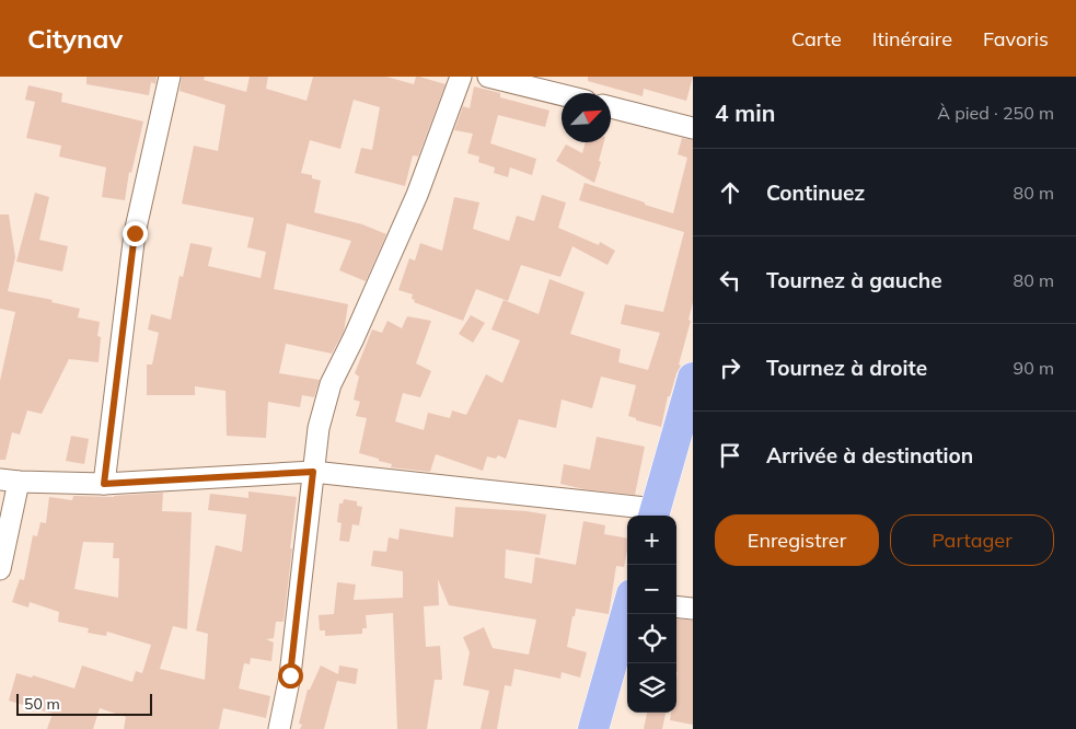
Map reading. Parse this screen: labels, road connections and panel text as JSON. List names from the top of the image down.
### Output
{
  "scale_bar": "50 m",
  "north": "top right",
  "page": {
    "header": "Citynav",
    "nav": ["Carte", "Itinéraire", "Favoris"],
    "heading": ["4 min", "À pied · 250 m"],
    "list": [
      ["Continuez", "80 m"],
      ["Tournez à gauche", "80 m"],
      ["Tournez à droite", "90 m"],
      "Arrivée à destination"
    ],
    "buttons": ["Enregistrer", "Partager"],
    "map_buttons": ["+", "−"],
    "scale": "50 m"
  }
}
